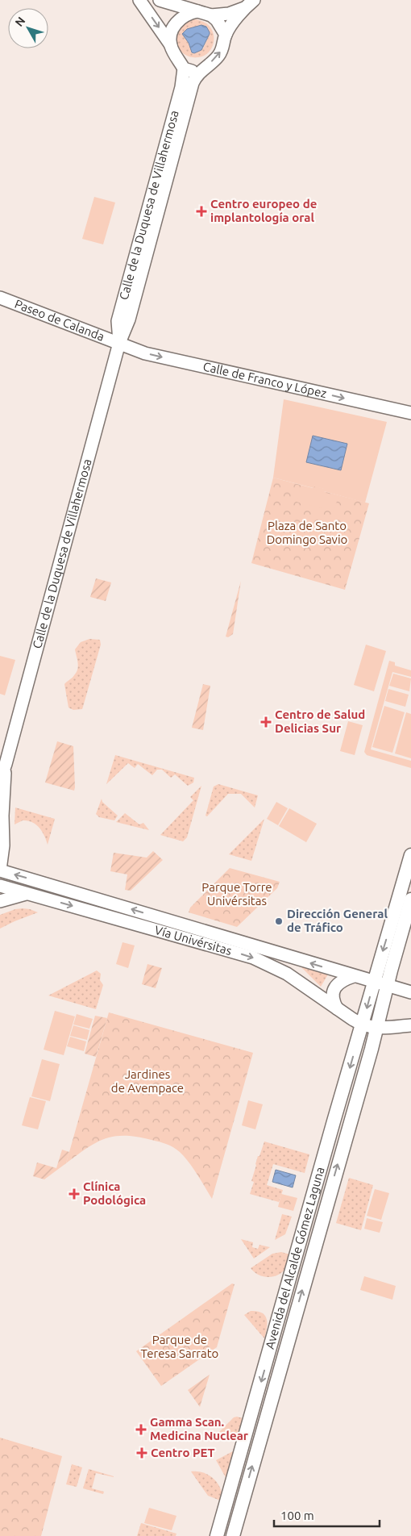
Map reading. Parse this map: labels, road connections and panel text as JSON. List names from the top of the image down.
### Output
{
  "streets": {
    "main road": [
      "Calle de la Duquesa de Villahermosa",
      "Paseo de Calanda",
      "Calle de Franco y López",
      "Vía Univérsitas",
      "Avenida del Alcalde Gómez Laguna"
    ]
  },
  "crossings": [
    ["Calle de la Duquesa de Villahermosa", "Paseo de Calanda"],
    ["Calle de la Duquesa de Villahermosa", "Calle de Franco y López"],
    ["Calle de la Duquesa de Villahermosa", "Vía Univérsitas"],
    ["Paseo de Calanda", "Calle de Franco y López"],
    ["Vía Univérsitas", "Avenida del Alcalde Gómez Laguna"]
  ],
  "one_way": ["Calle de Franco y López"],
  "parks": [
    "Plaza de Santo Domingo Savio",
    "Parque Torre Univérsitas",
    "Jardines de Avempace",
    "Parque de Teresa Sarrato"
  ],
  "places": {
    "health": [
      "Centro europeo de implantología oral",
      "Centro de Salud Delicias Sur",
      "Clínica Podológica",
      "Gamma Scan. Medicina Nuclear",
      "Centro PET"
    ],
    "other": ["Dirección General de Tráfico"]
  },
  "scale_bar": "100 m",
  "north": "top left"
}
